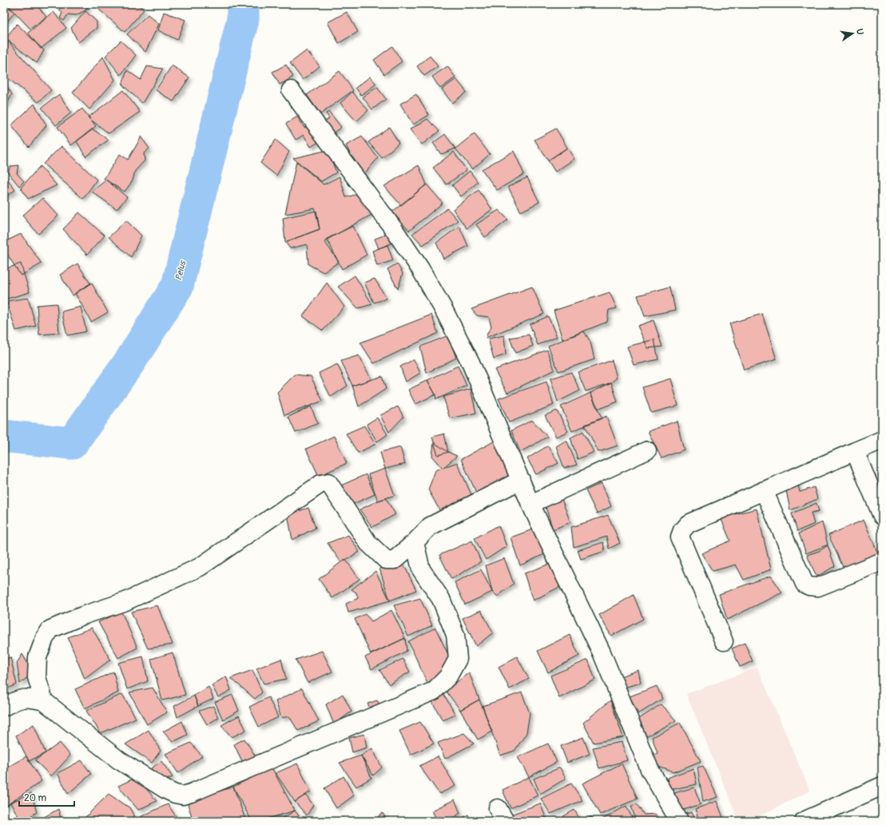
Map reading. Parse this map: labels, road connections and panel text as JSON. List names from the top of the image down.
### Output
{
  "water": ["Pelus"],
  "scale_bar": "20 m",
  "north": "right"
}
